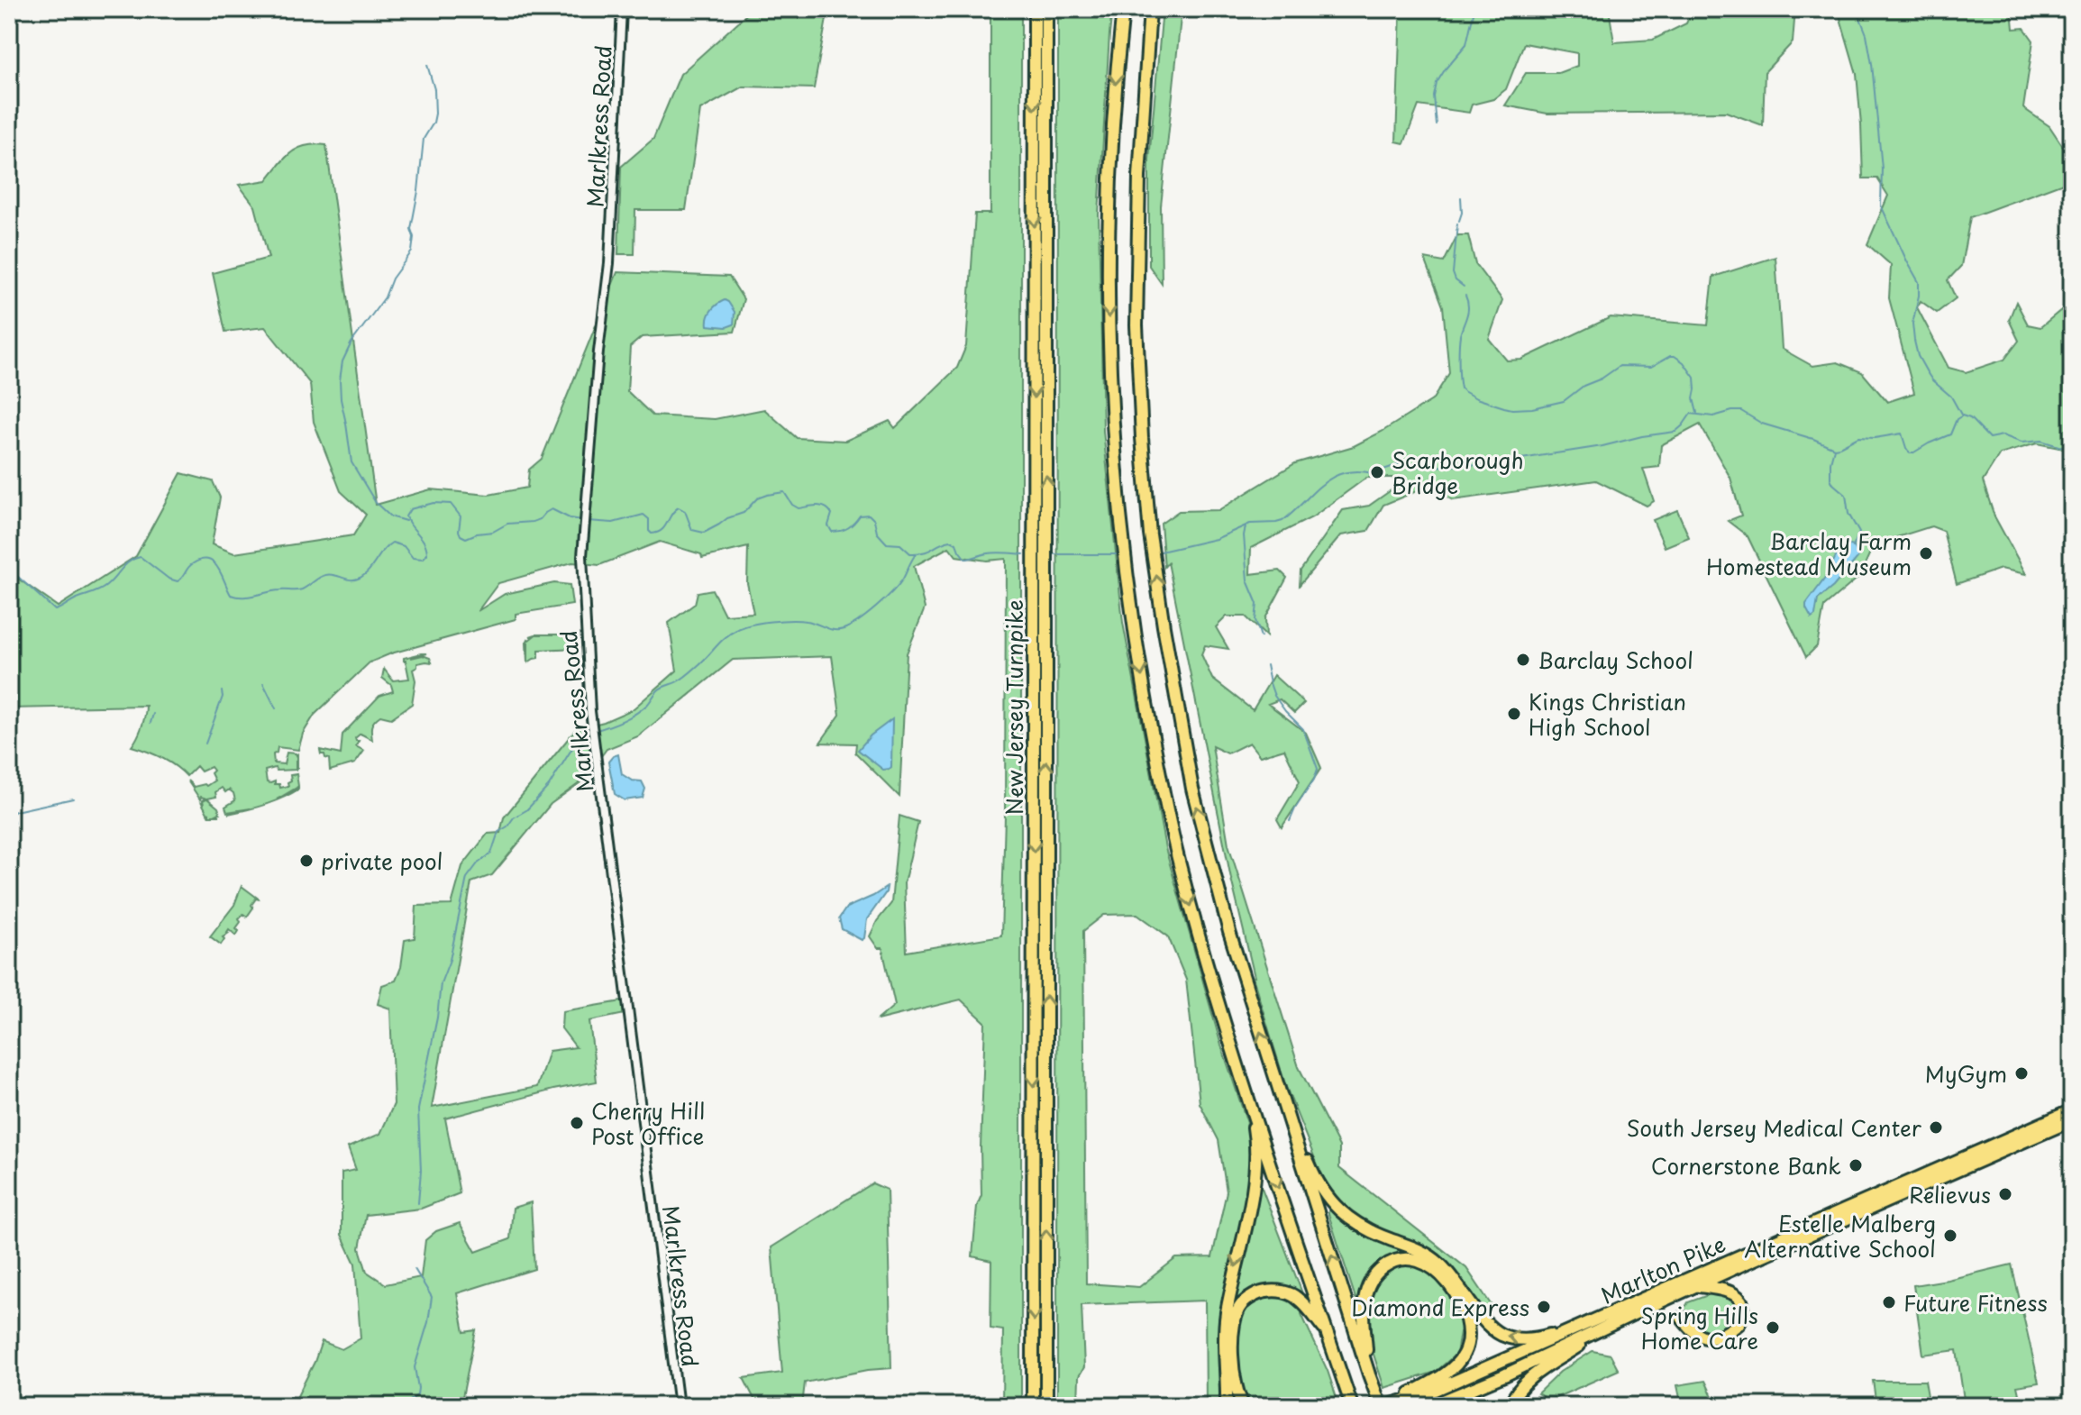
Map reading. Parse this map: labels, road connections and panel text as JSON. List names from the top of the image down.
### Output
{
  "streets": {
    "highway": ["New Jersey Turnpike", "Marlton Pike"],
    "street": ["Marlkress Road"]
  },
  "places": [
    "Scarborough Bridge",
    "Barclay Farm Homestead Museum",
    "Barclay School",
    "Kings Christian High School",
    "private pool",
    "MyGym",
    "Cherry Hill Post Office",
    "South Jersey Medical Center",
    "Cornerstone Bank",
    "Relievus",
    "Estelle Malberg Alternative School",
    "Future Fitness",
    "Diamond Express",
    "Spring Hills Home Care"
  ]
}
